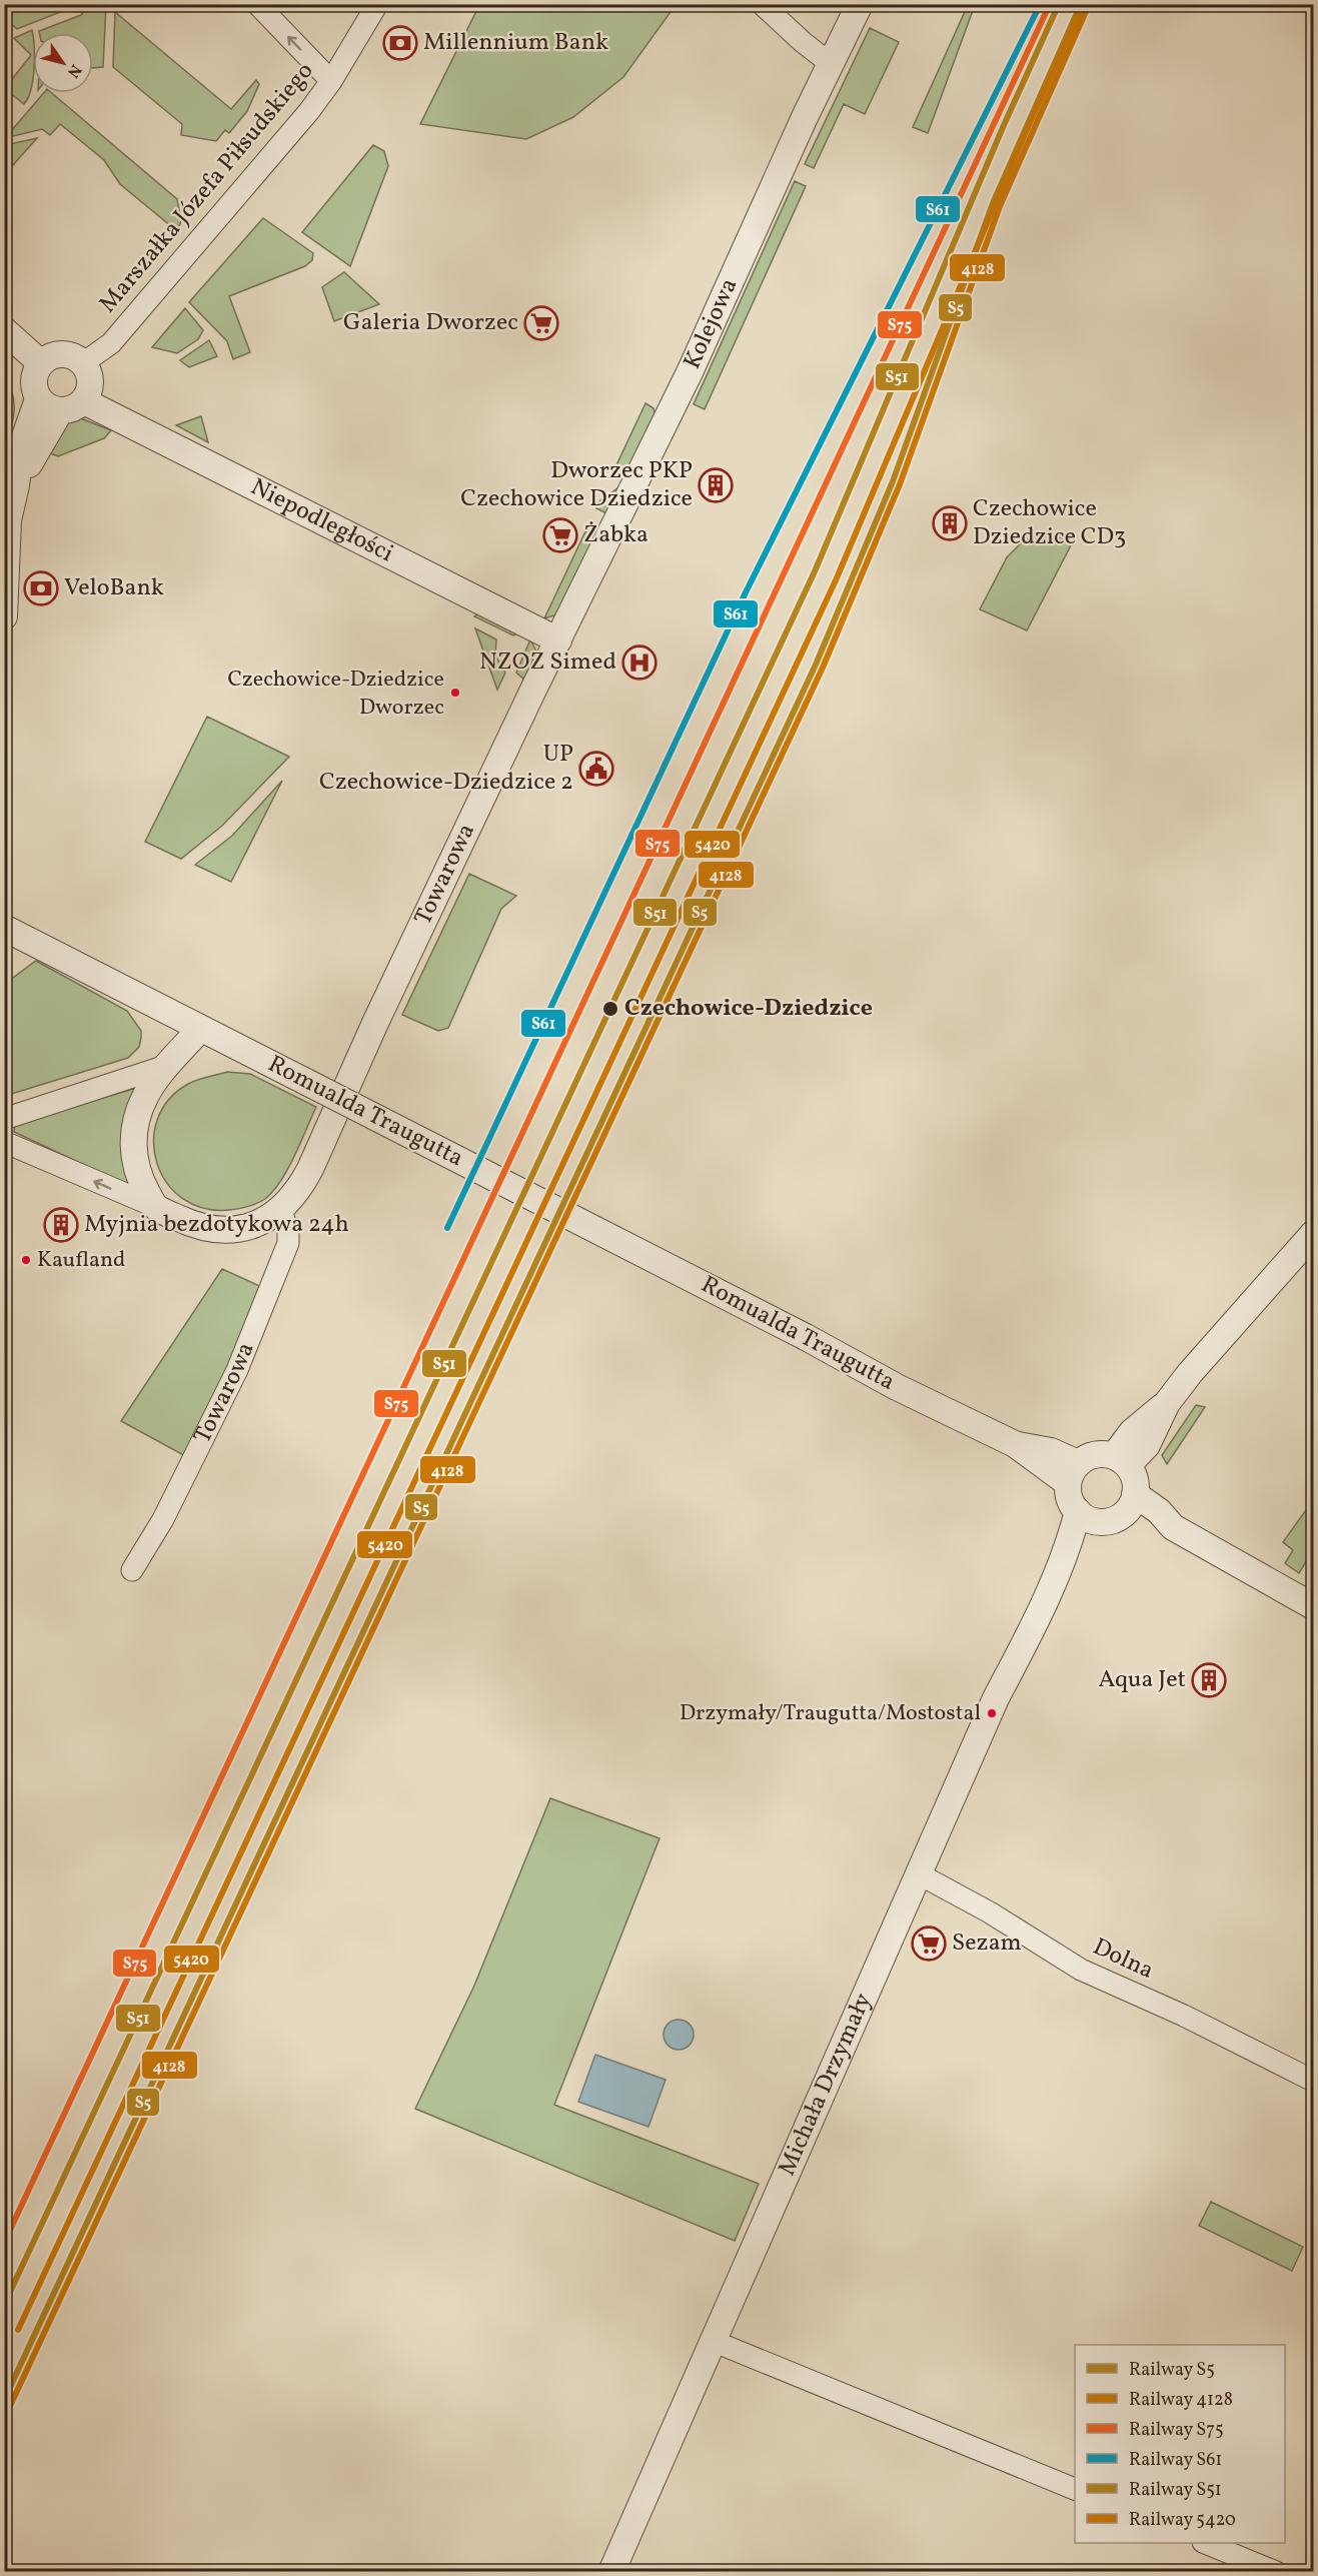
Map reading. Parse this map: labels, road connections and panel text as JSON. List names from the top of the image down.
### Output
{
  "streets": {
    "street": [
      "Marszałka Józefa Piłsudskiego",
      "Kolejowa",
      "Niepodległości",
      "Towarowa",
      "Romualda Traugutta",
      "Dolna",
      "Michała Drzymały"
    ]
  },
  "crossings": [
    ["Marszałka Józefa Piłsudskiego", "Niepodległości"],
    ["Kolejowa", "Niepodległości"],
    ["Kolejowa", "Towarowa"],
    ["Niepodległości", "Towarowa"],
    ["Romualda Traugutta", "Michała Drzymały"],
    ["Dolna", "Michała Drzymały"]
  ],
  "places": {
    "bank": ["Millennium Bank", "VeloBank"],
    "supermarket": ["Galeria Dworzec", "Żabka", "Sezam"],
    "building": [
      "Dworzec PKP Czechowice Dziedzice",
      "Czechowice Dziedzice CD3",
      "Myjnia bezdotykowa 24h",
      "Aqua Jet"
    ],
    "hospital": ["NZOZ Simed"],
    "other": [
      "Czechowice-Dziedzice Dworzec",
      "Czechowice-Dziedzice",
      "Kaufland",
      "Drzymały/Traugutta/Mostostal"
    ],
    "public building": ["UP Czechowice-Dziedzice 2"]
  },
  "lines": [
    "rail line S5",
    "rail line S75",
    "rail line S51",
    "rail line 4128",
    "rail line S61",
    "rail line 5420"
  ],
  "legend": [
    "Railway S5",
    "Railway 4128",
    "Railway S75",
    "Railway S61",
    "Railway S51",
    "Railway 5420"
  ],
  "north": "bottom right"
}
